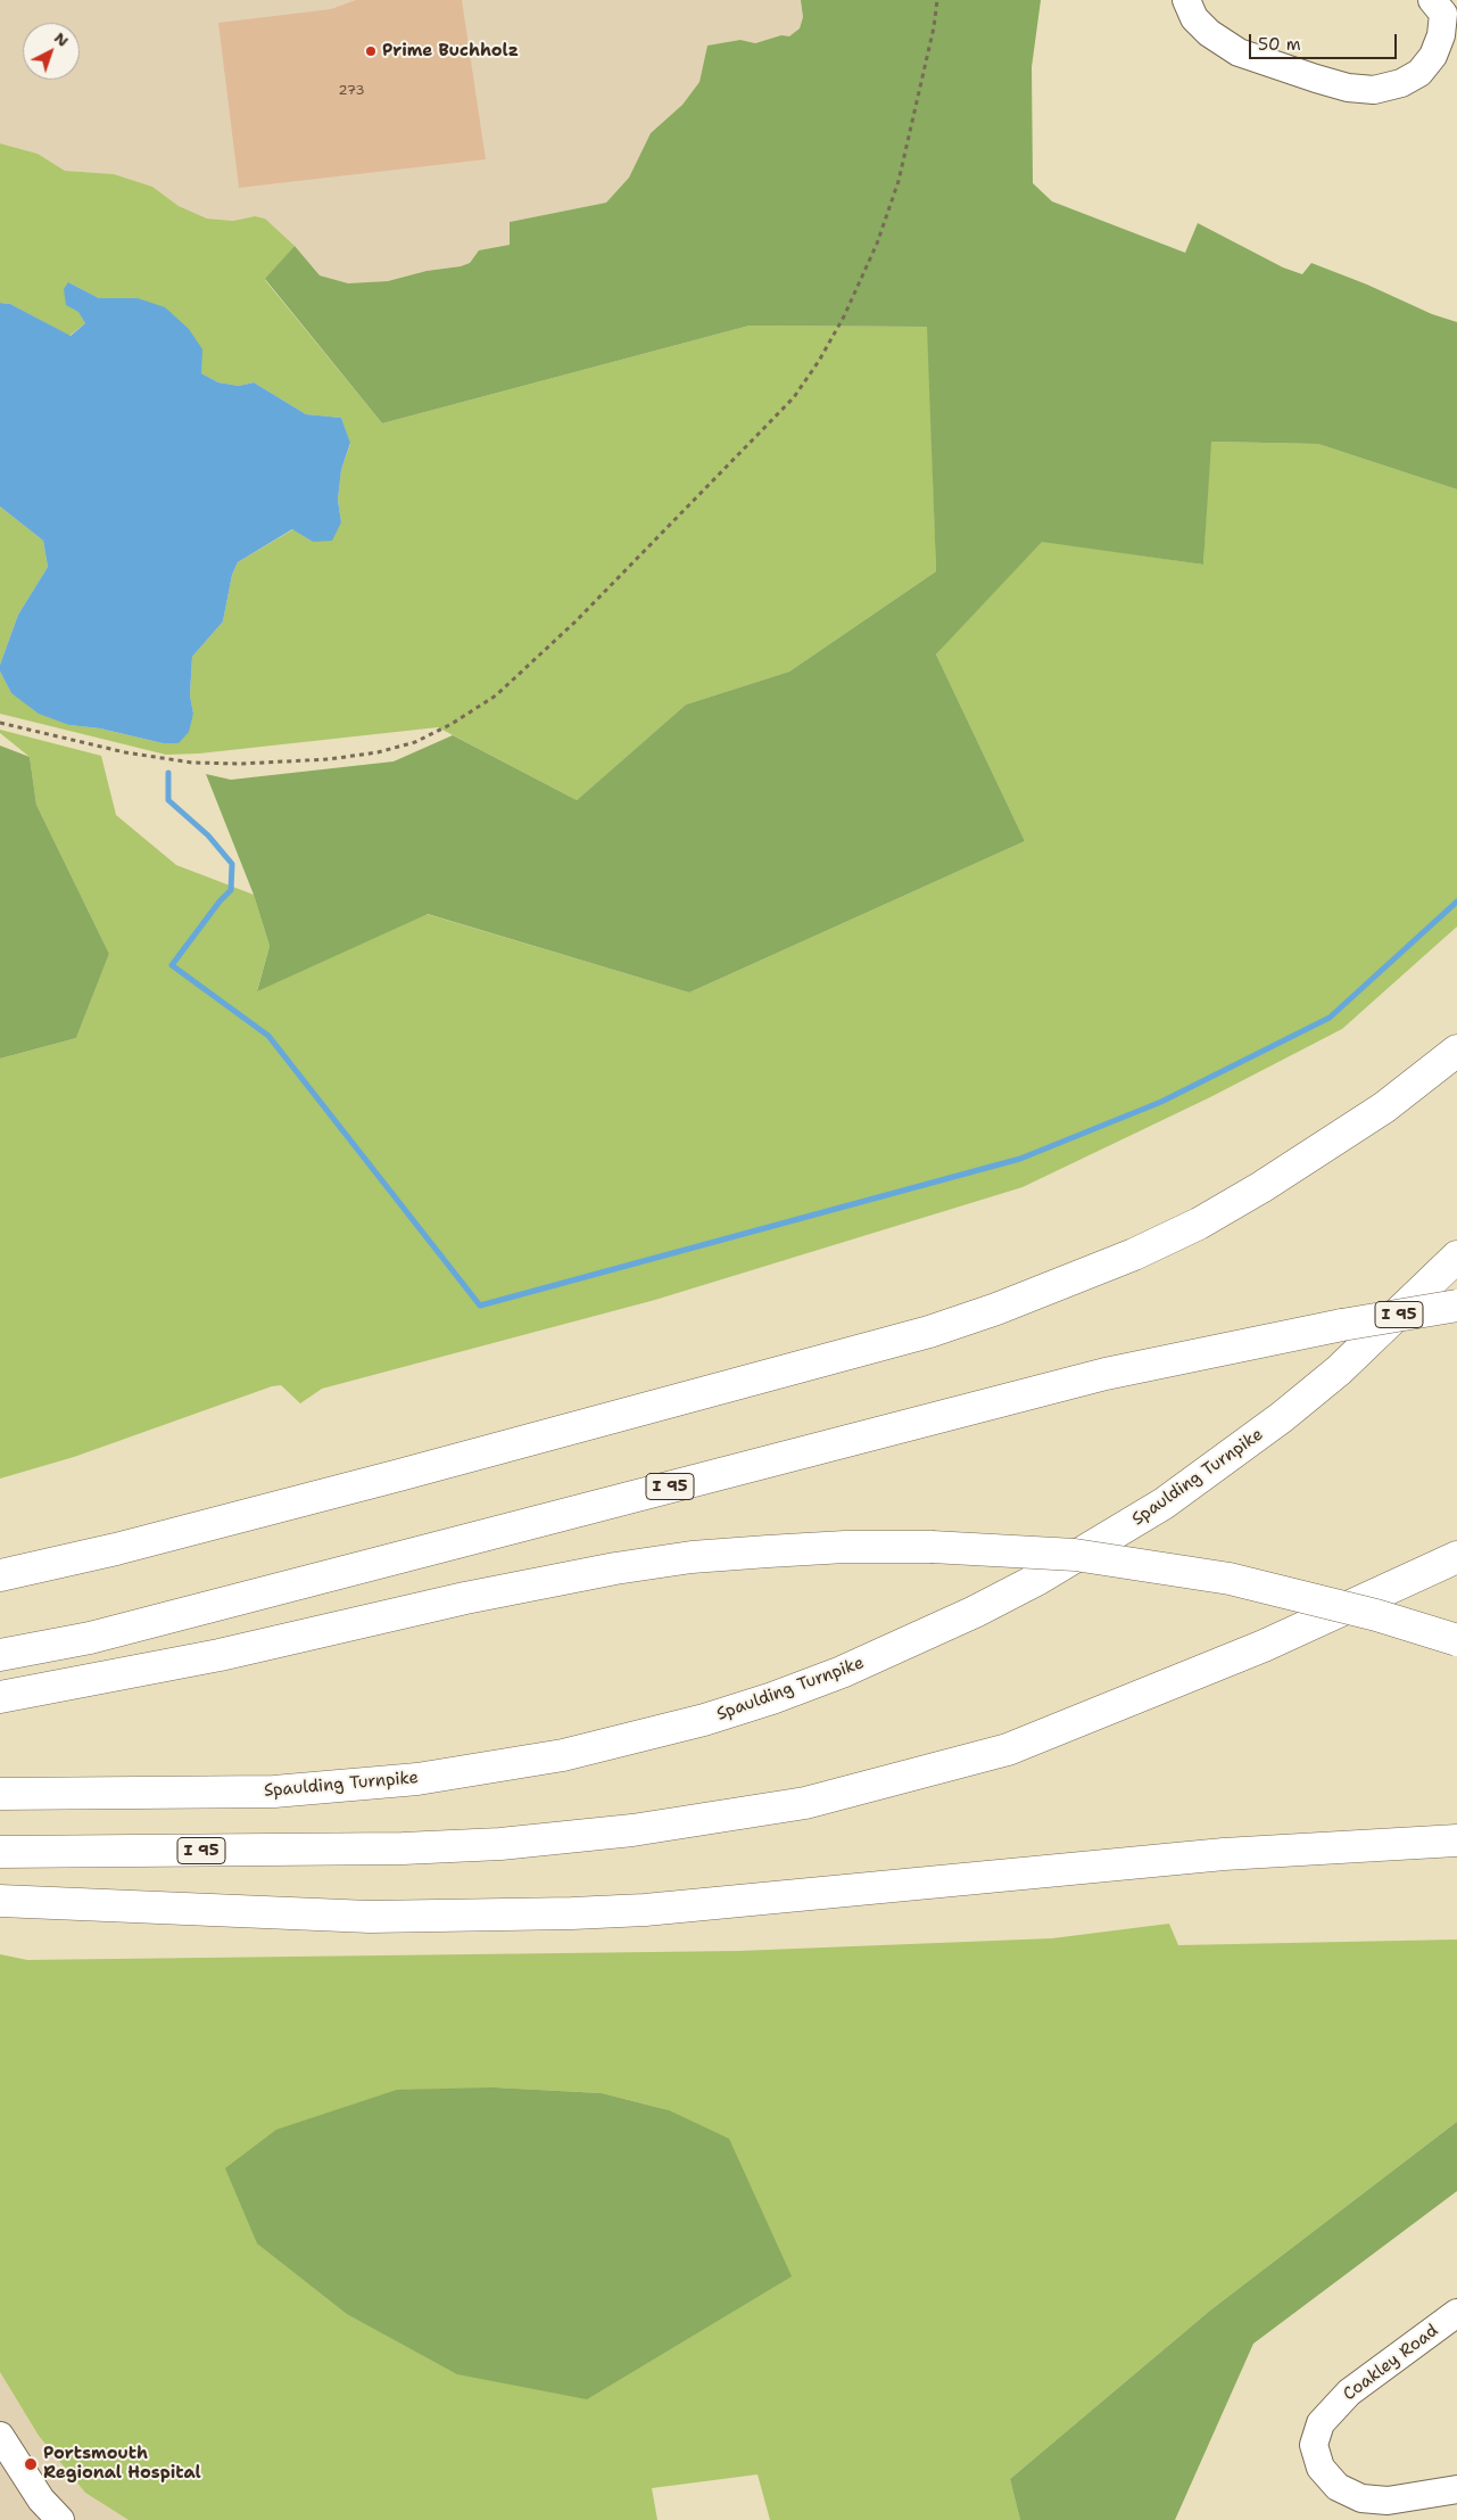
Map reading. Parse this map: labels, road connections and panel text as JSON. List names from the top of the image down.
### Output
{
  "streets": {
    "highway": ["I 95", "Spaulding Turnpike"],
    "street": ["Coakley Road"]
  },
  "places": ["Prime Buchholz", "Portsmouth Regional Hospital"],
  "house_numbers": ["273"],
  "scale_bar": "50 m",
  "north": "top right"
}
